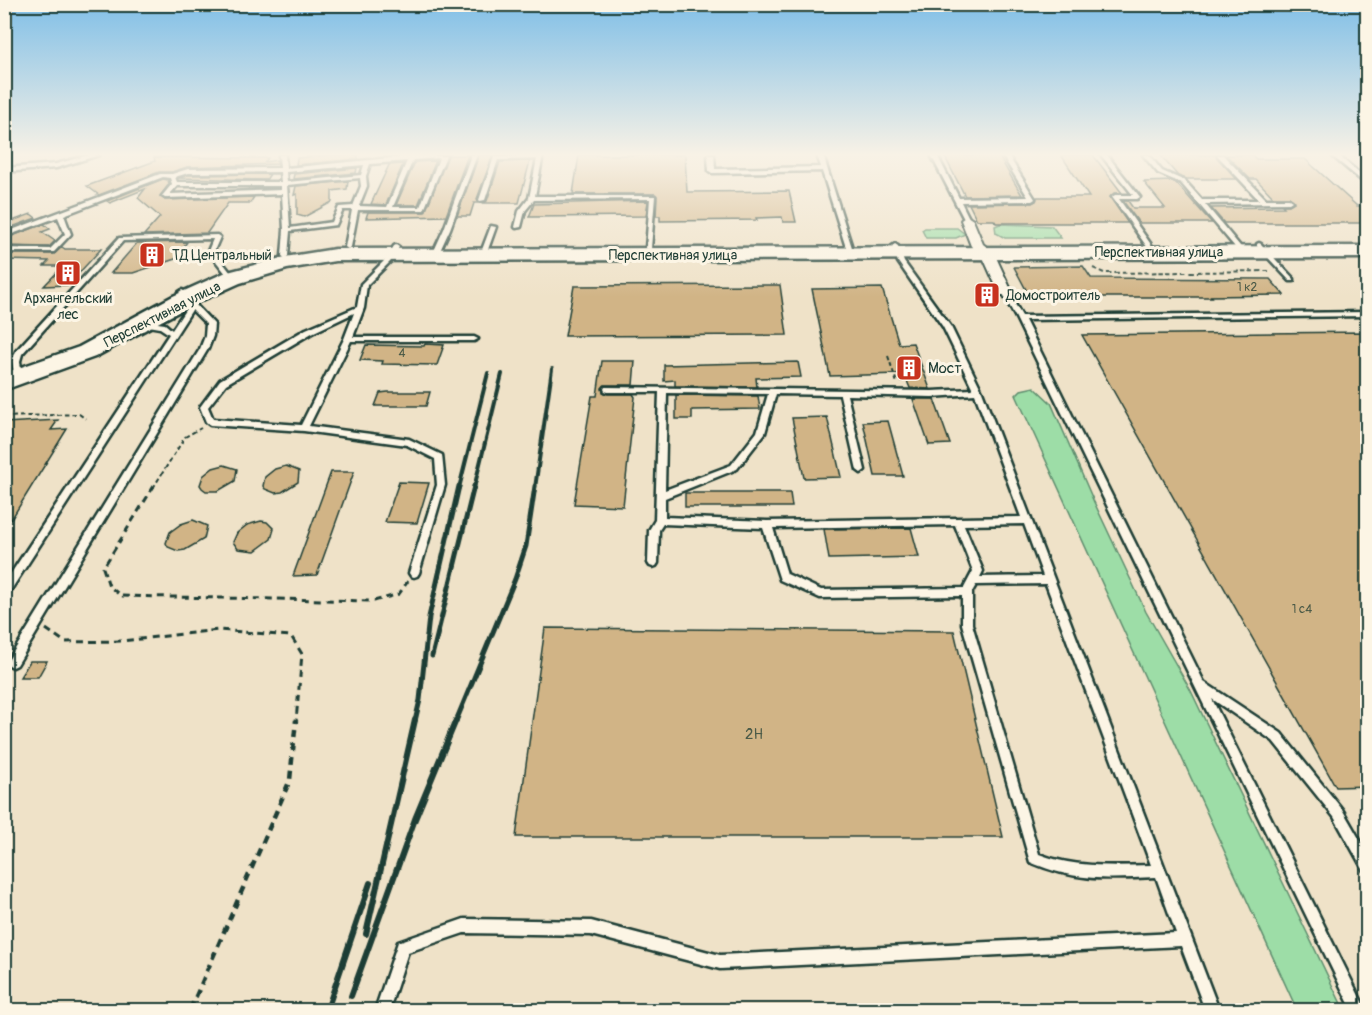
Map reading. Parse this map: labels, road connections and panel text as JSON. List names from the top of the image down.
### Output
{
  "streets": {
    "main road": ["Перспективная улица"]
  },
  "places": {
    "building": [
      "ТД Центральный",
      "Архангельский лес",
      "Домостроитель",
      "Мост"
    ]
  },
  "house_numbers": [
    "1 к2",
    "4",
    "1 с4",
    "2Н"
  ]
}
